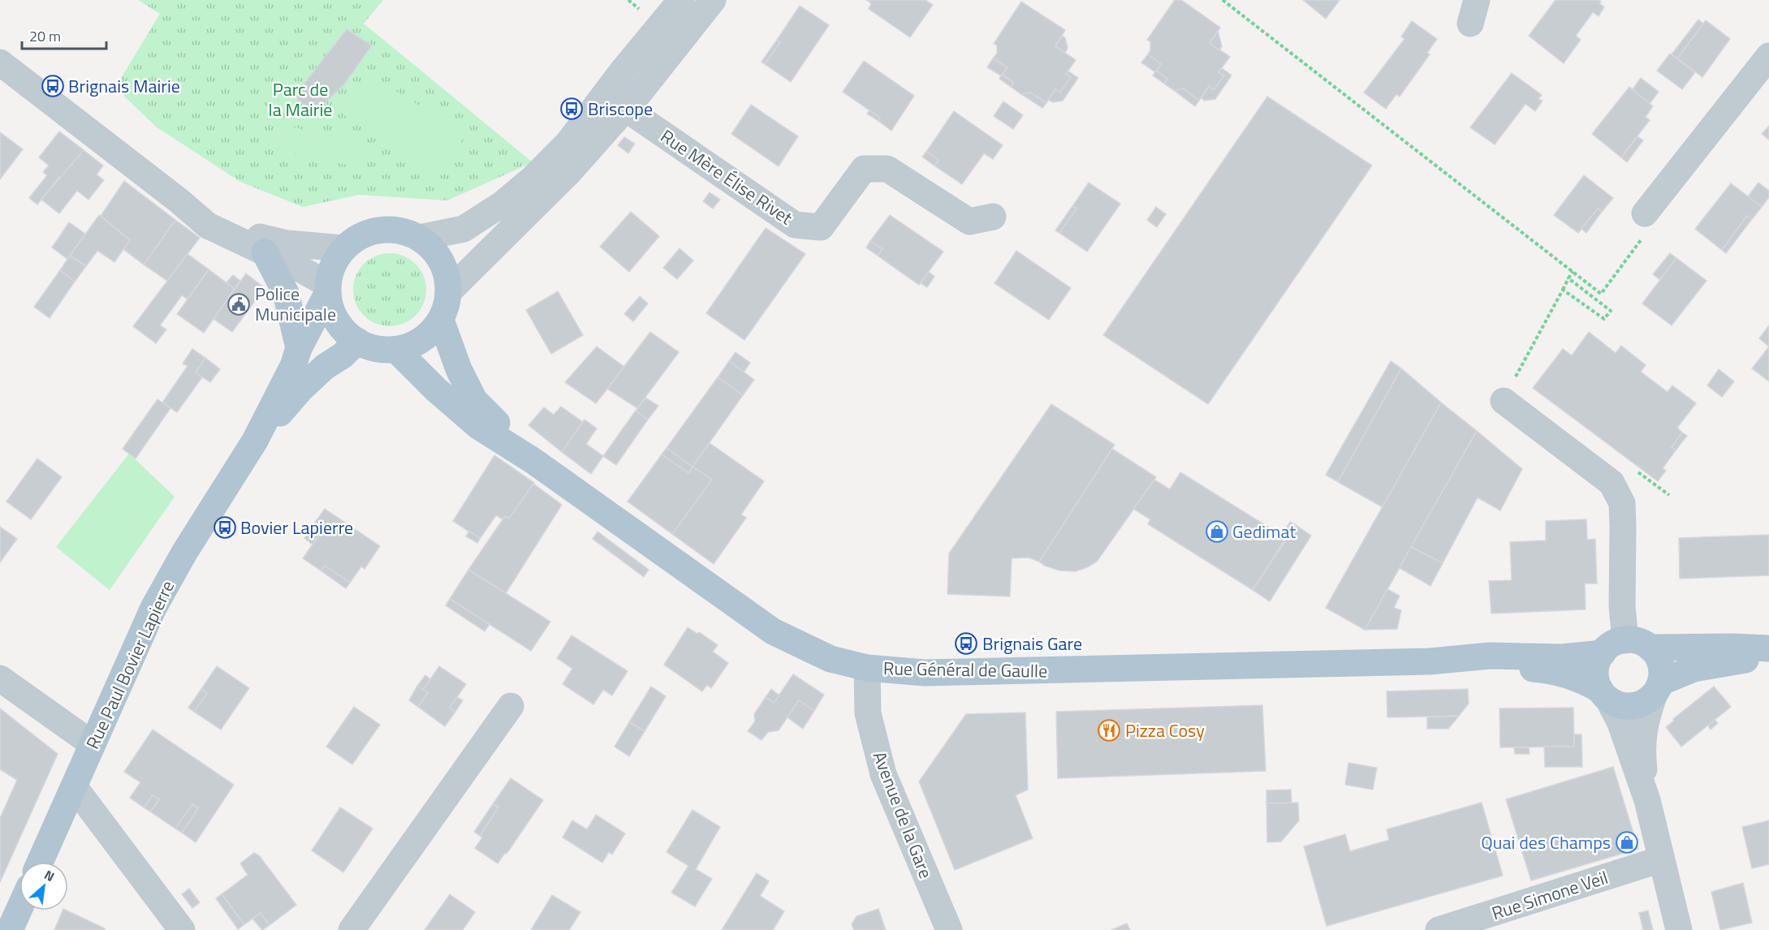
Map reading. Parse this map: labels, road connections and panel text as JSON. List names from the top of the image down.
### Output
{
  "streets": {
    "main road": ["Rue Paul Bovier Lapierre", "Rue Général de Gaulle"],
    "street": ["Rue Mère Élise Rivet", "Avenue de la Gare", "Rue Simone Veil"]
  },
  "crossings": [
    ["Rue Général de Gaulle", "Avenue de la Gare"]
  ],
  "parks": ["Parc de la Mairie"],
  "places": {
    "bus stop": [
      "Brignais Mairie",
      "Briscope",
      "Bovier Lapierre",
      "Brignais Gare"
    ],
    "public building": ["Police Municipale"],
    "shop": ["Gedimat", "Quai des Champs"],
    "restaurant": ["Pizza Cosy"]
  },
  "scale_bar": "20 m",
  "north": "top right"
}
